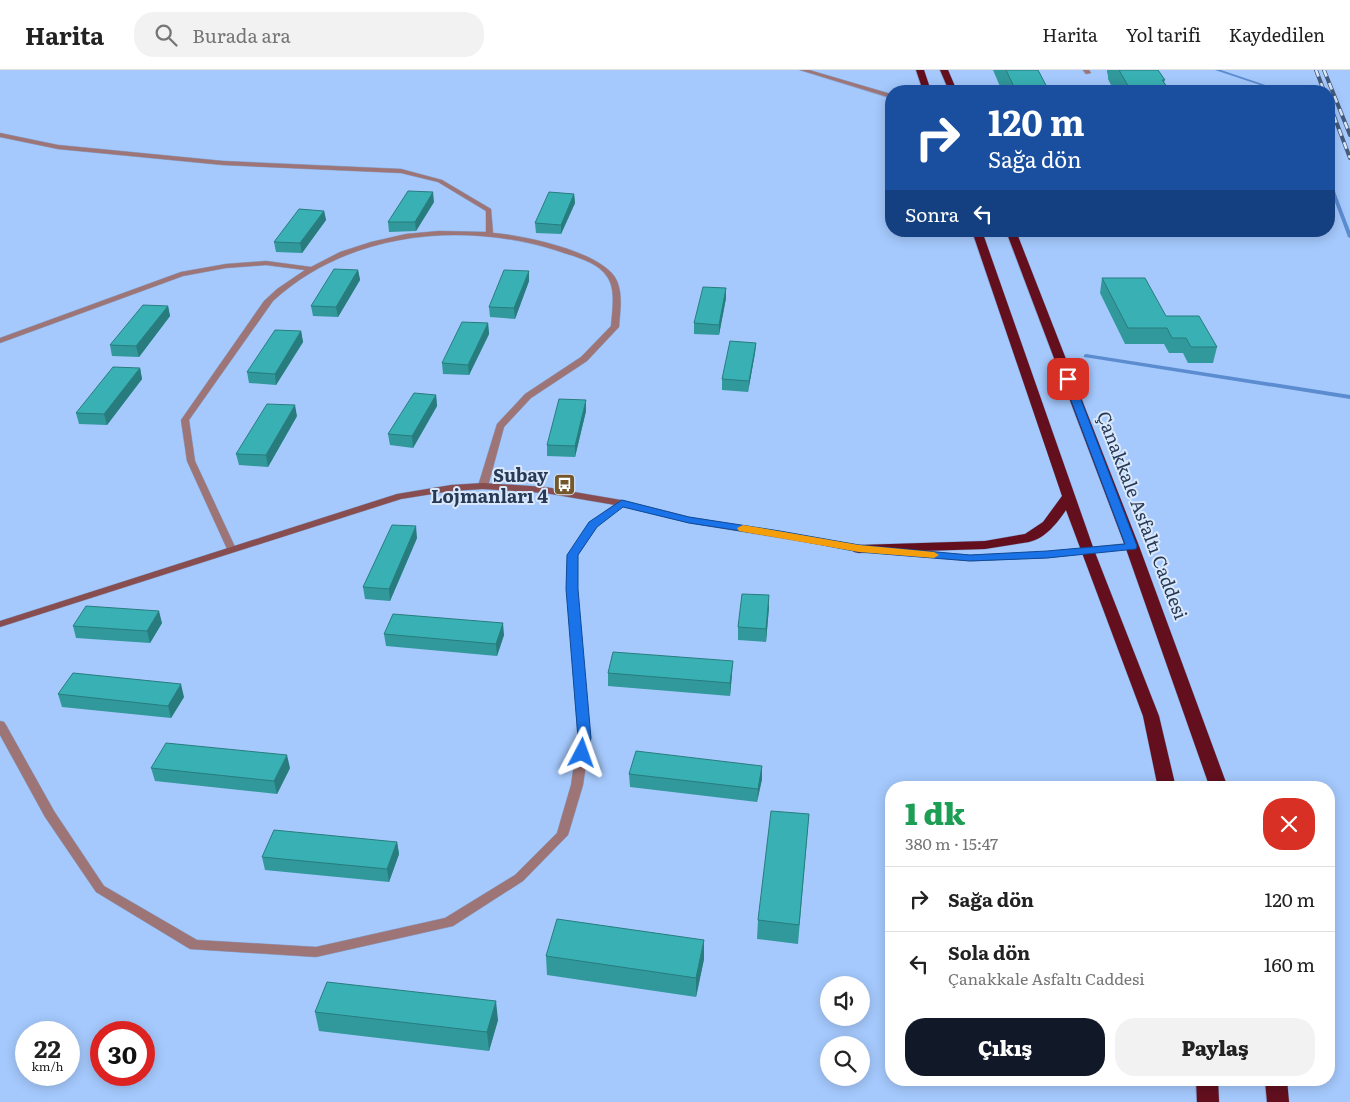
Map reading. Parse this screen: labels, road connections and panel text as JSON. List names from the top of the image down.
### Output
{
  "streets": {
    "highway": ["Çanakkale Asfaltı Caddesi"]
  },
  "places": {
    "bus stop": ["Subay Lojmanları 4"]
  },
  "page": {
    "header": "Harita",
    "search": "Burada ara",
    "nav": ["Harita", "Yol tarifi", "Kaydedilen"],
    "turn": ["120 m", "Sağa dön"],
    "then": "Sonra",
    "heading": ["1 dk", "380 m · 15:47"],
    "list": [
      {
        "name": "Sağa dön",
        "value": "120 m"
      },
      {
        "name": "Sola dön",
        "note": "Çanakkale Asfaltı Caddesi",
        "value": "160 m"
      }
    ],
    "buttons": ["Çıkış", "Paylaş"],
    "speed": "22 km/h",
    "limit": "30"
  }
}
